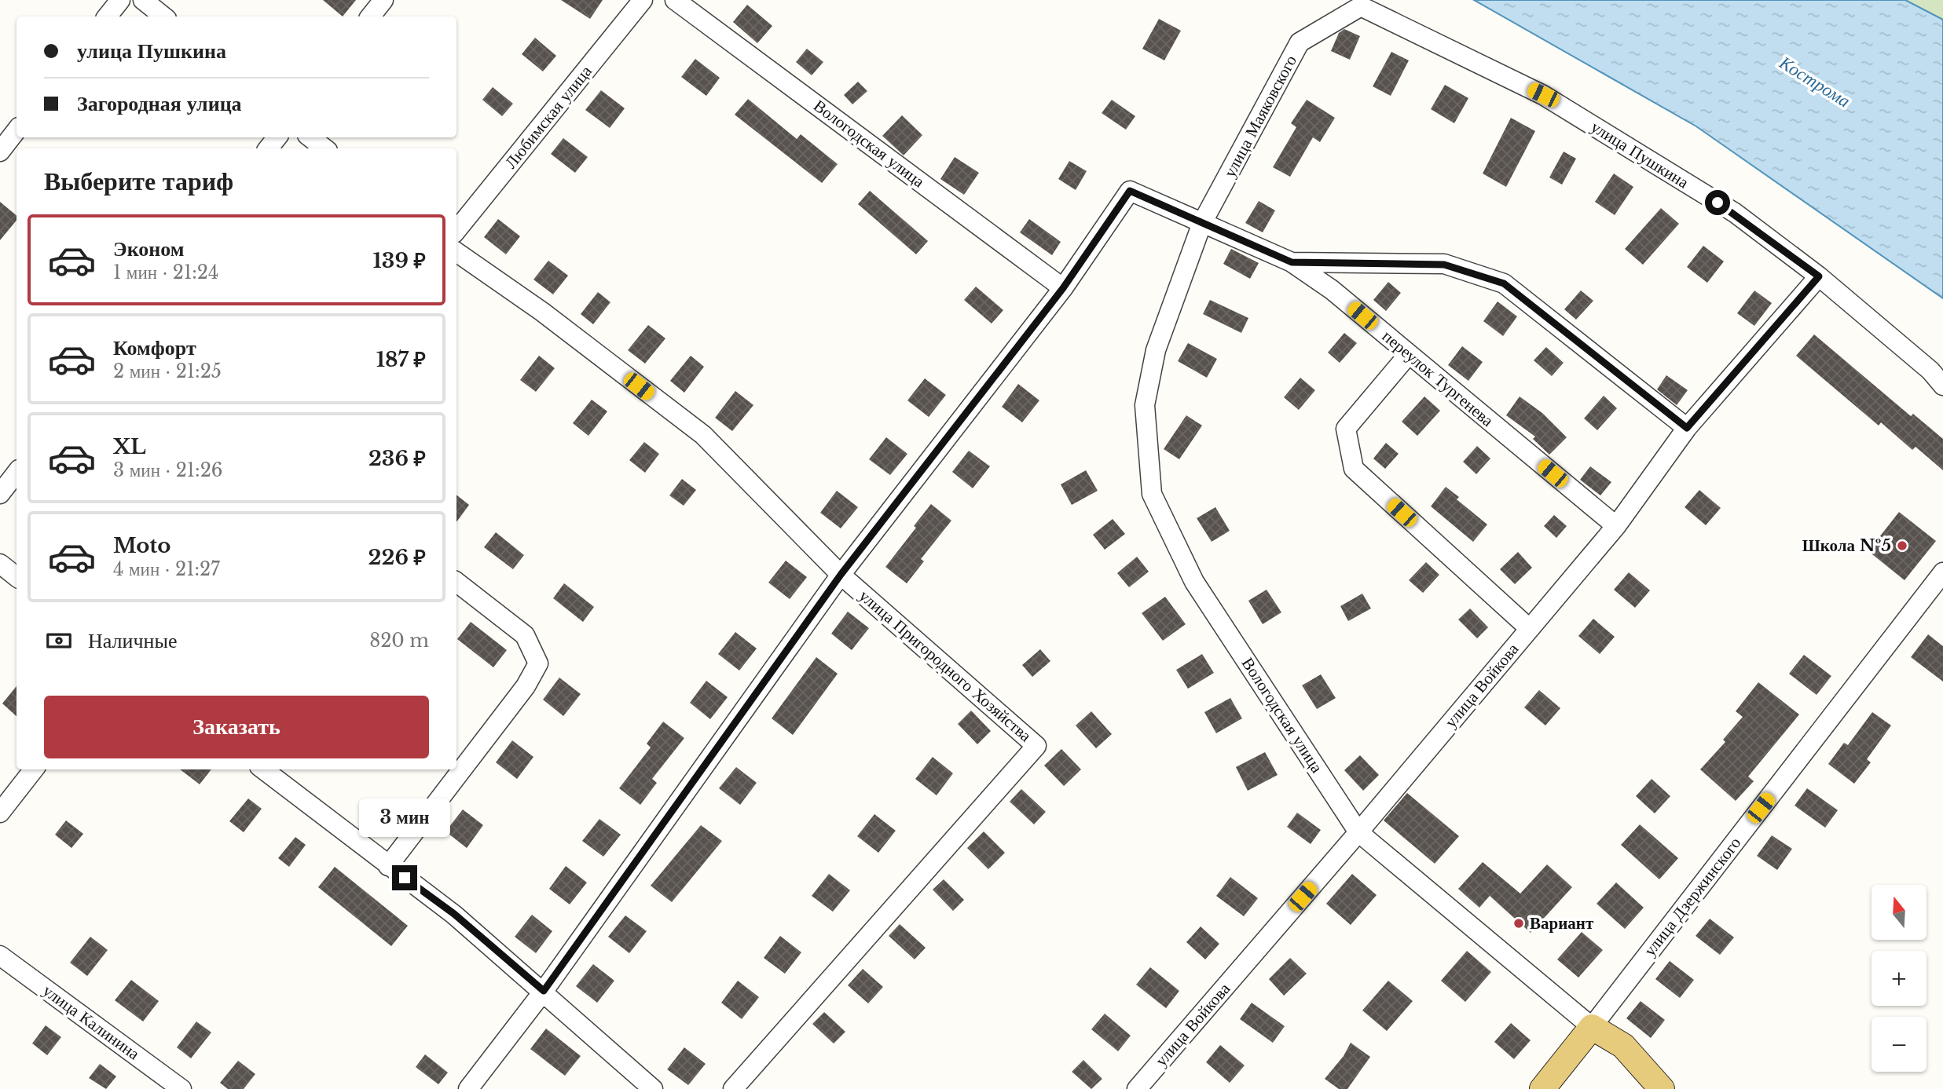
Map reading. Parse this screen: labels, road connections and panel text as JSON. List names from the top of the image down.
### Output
{
  "streets": {
    "main road": ["Вологодская улица", "улица Дзержинского"],
    "street": [
      "улица Маяковского",
      "Любимская улица",
      "улица Пушкина",
      "переулок Тургенева",
      "улица Пригородного Хозяйства",
      "улица Войкова",
      "улица Калинина"
    ]
  },
  "crossings": [
    ["улица Маяковского", "Вологодская улица"],
    ["улица Маяковского", "улица Пушкина"],
    ["улица Маяковского", "переулок Тургенева"],
    ["Вологодская улица", "переулок Тургенева"],
    ["Вологодская улица", "улица Войкова"],
    ["Вологодская улица", "улица Дзержинского"],
    ["улица Пушкина", "улица Войкова"],
    ["переулок Тургенева", "улица Войкова"]
  ],
  "water": ["Кострома"],
  "places": ["Школа №5", "Вариант"],
  "north": "top",
  "page": {
    "banner": ["улица Пушкина", "Загородная улица"],
    "heading": "Выберите тариф",
    "list": [
      {
        "name": "Эконом",
        "note": "1 мин · 21:24",
        "value": "139 ₽"
      },
      {
        "name": "Комфорт",
        "note": "2 мин · 21:25",
        "value": "187 ₽"
      },
      {
        "name": "XL",
        "note": "3 мин · 21:26",
        "value": "236 ₽"
      },
      {
        "name": "Moto",
        "note": "4 мин · 21:27",
        "value": "226 ₽"
      }
    ],
    "pay": ["Наличные", "820 m"],
    "buttons": "Заказать",
    "bubble": "3 мин",
    "map_buttons": ["+", "−"]
  }
}
